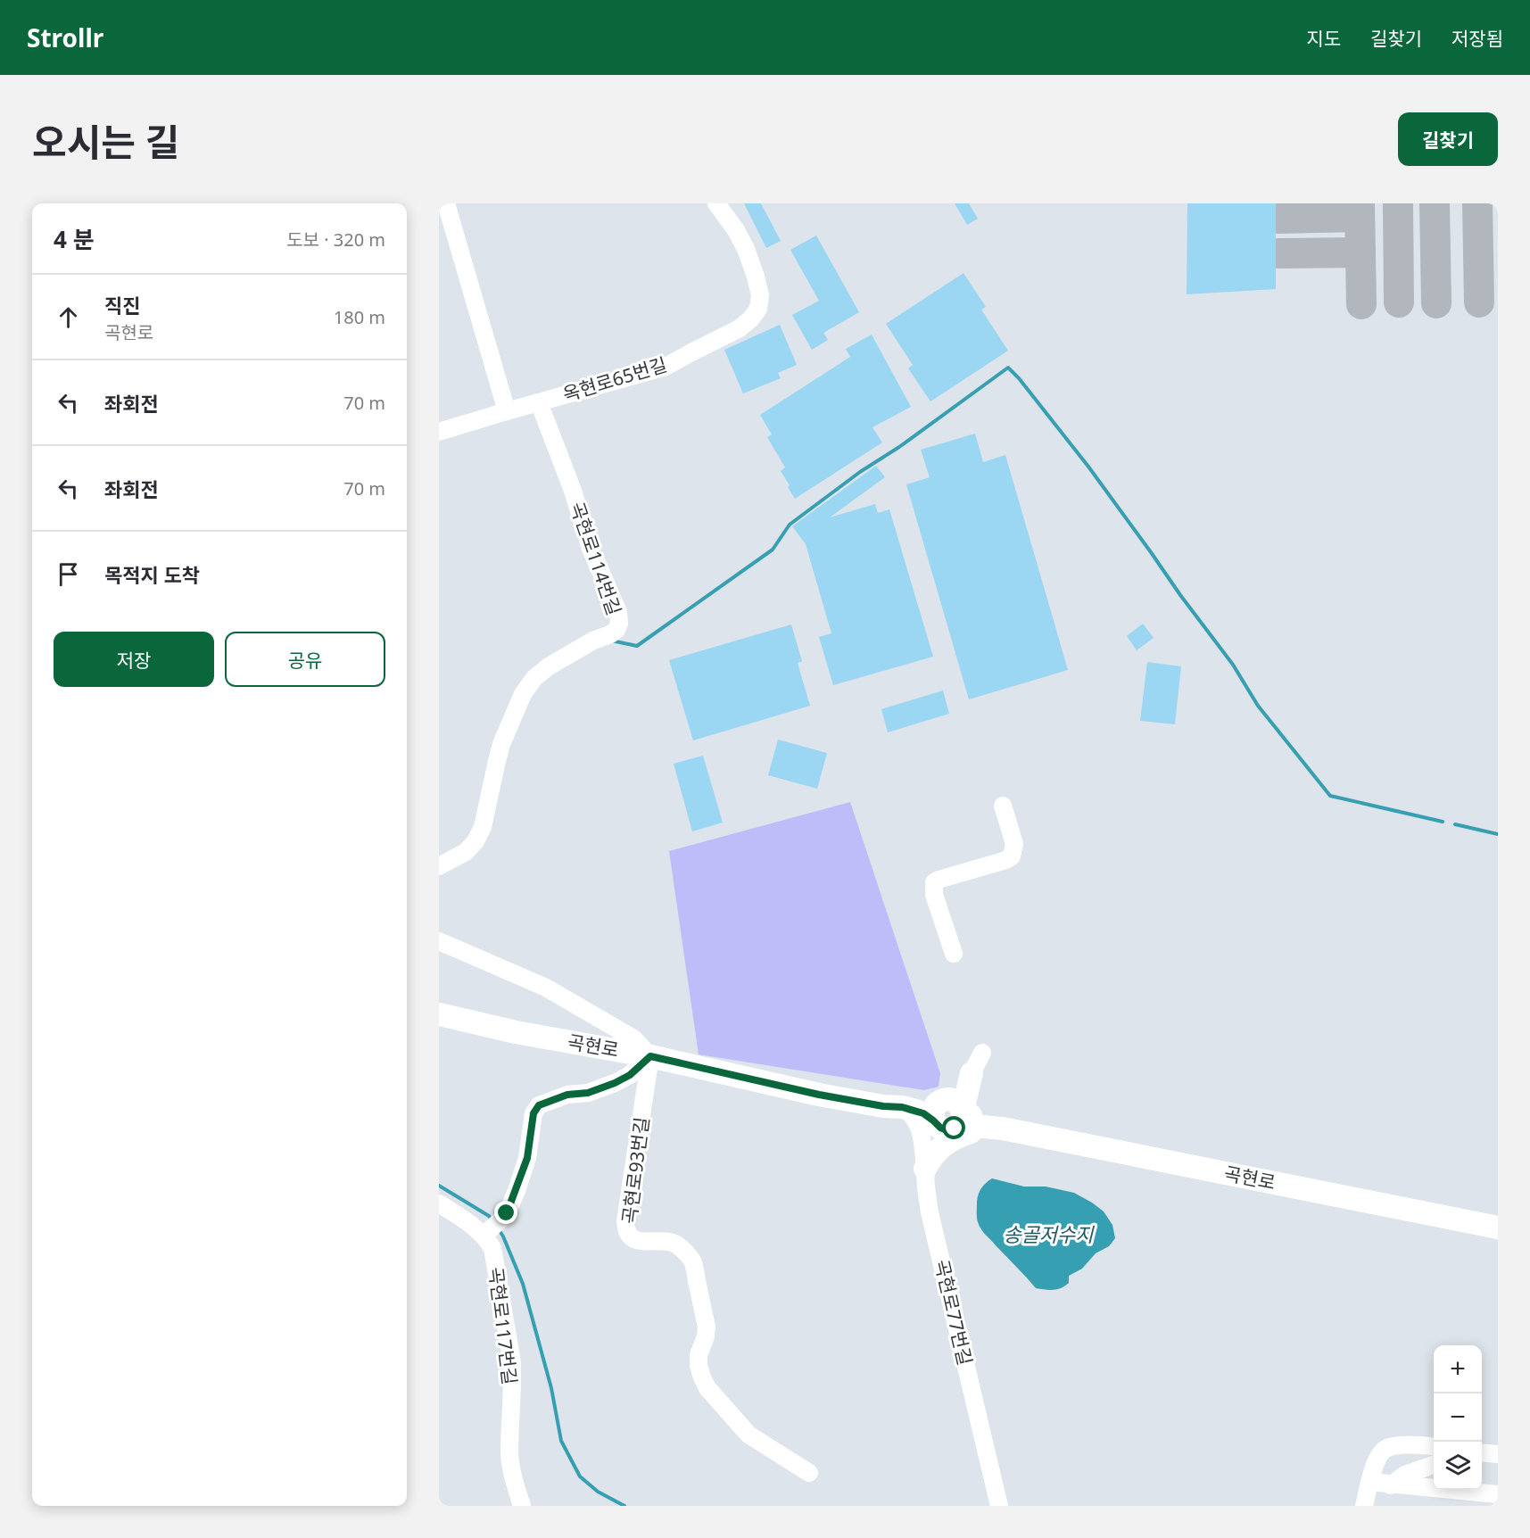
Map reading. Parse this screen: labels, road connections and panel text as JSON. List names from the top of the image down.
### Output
{
  "streets": {
    "main road": ["곡현로"],
    "street": [
      "옥현로65번길",
      "곡현로114번길",
      "곡현로93번길",
      "곡현로77번길",
      "곡현로117번길"
    ]
  },
  "crossings": [
    ["옥현로65번길", "곡현로114번길"],
    ["곡현로", "곡현로93번길"],
    ["곡현로", "곡현로77번길"]
  ],
  "water": ["송골저수지"],
  "page": {
    "header": "Strollr",
    "nav": ["지도", "길찾기", "저장됨"],
    "title": "오시는 길",
    "buttons": [
      "길찾기",
      ["저장", "공유"]
    ],
    "heading": ["4 분", "도보 · 320 m"],
    "list": [
      ["직진", "곡현로", "180 m"],
      ["좌회전", "70 m"],
      ["좌회전", "70 m"],
      "목적지 도착"
    ],
    "map_buttons": ["+", "−"]
  }
}
